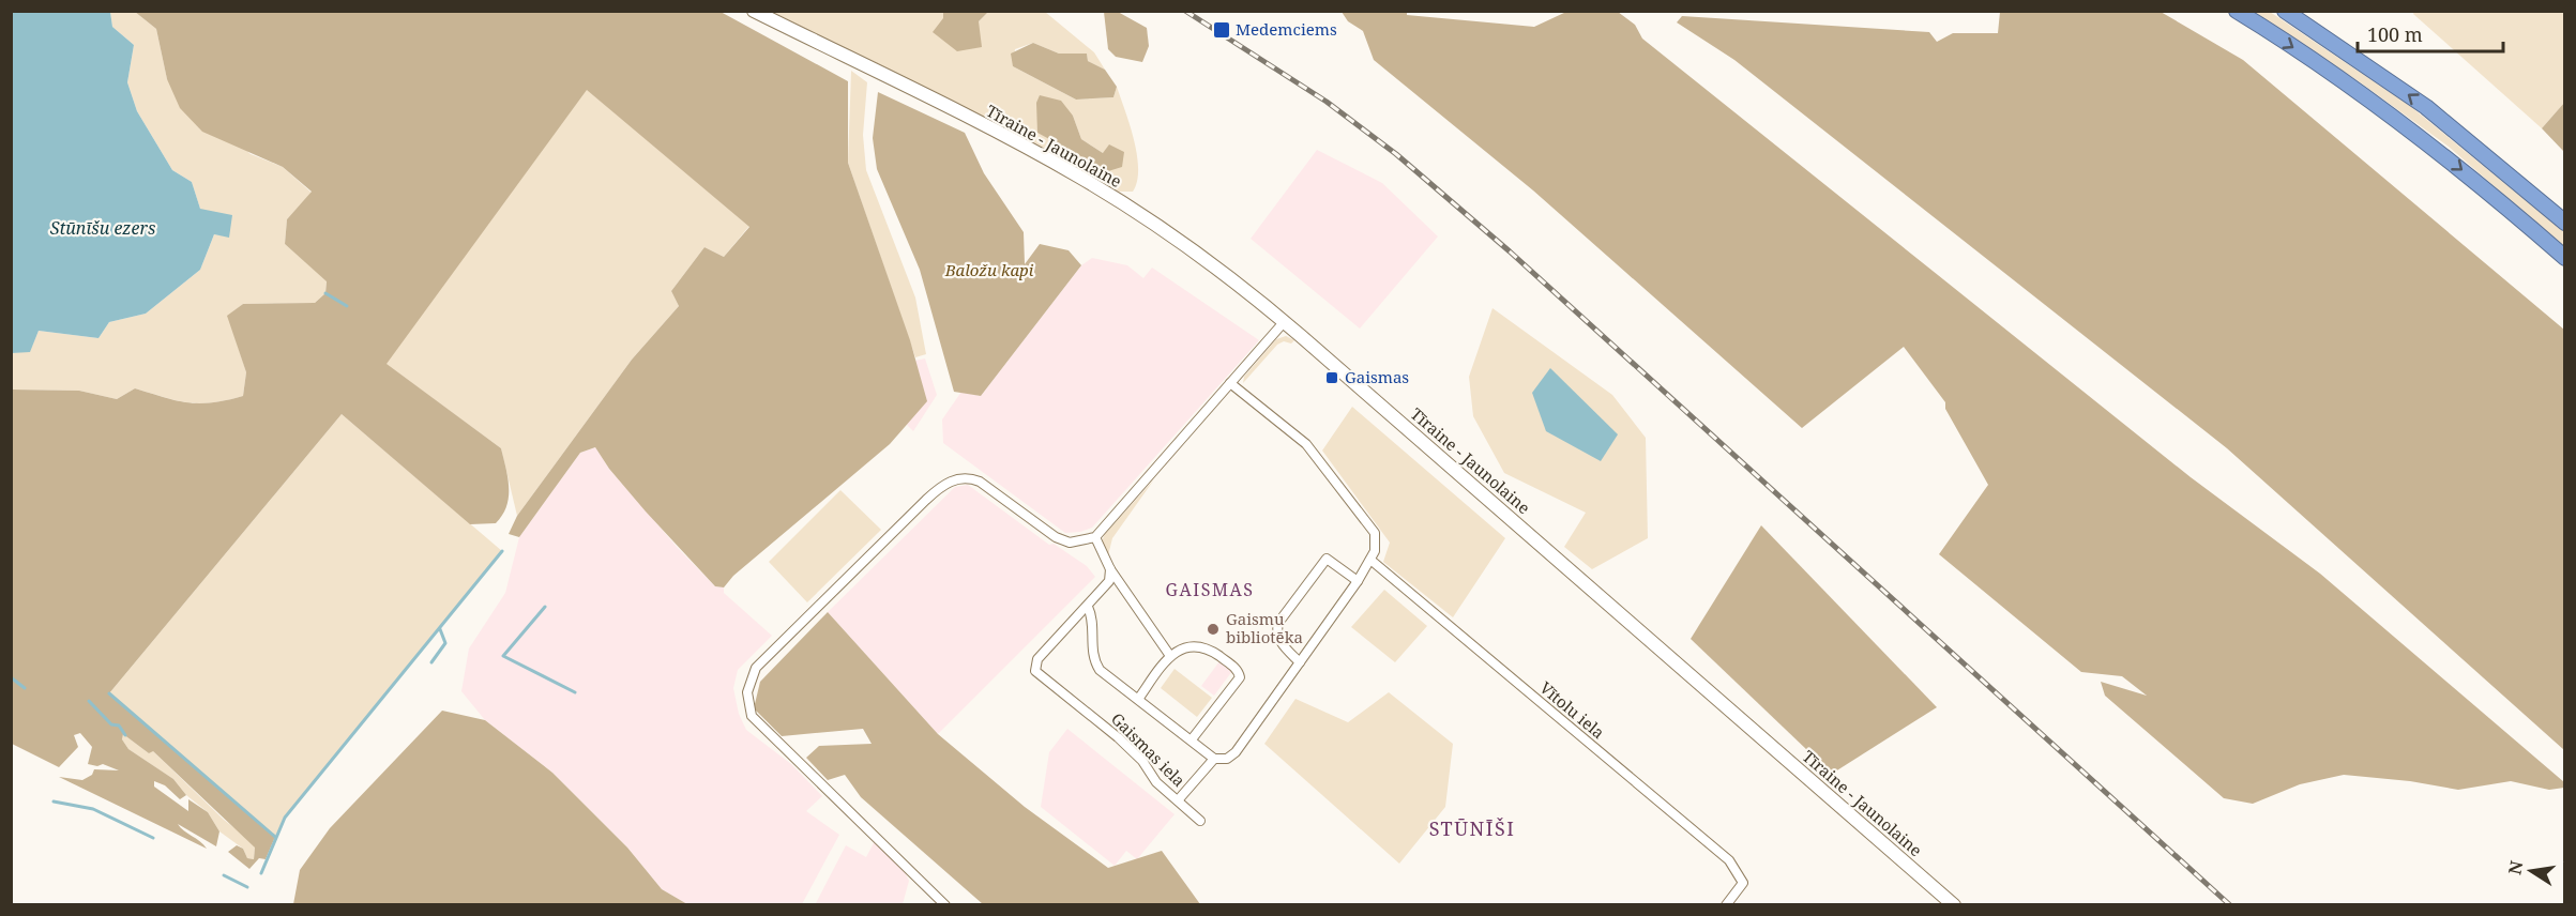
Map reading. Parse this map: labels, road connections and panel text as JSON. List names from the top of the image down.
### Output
{
  "streets": {
    "main road": ["Tīraine - Jaunolaine"],
    "street": ["Vītolu iela", "Gaismas iela"]
  },
  "crossings": [
    ["Vītolu iela", "Gaismas iela"]
  ],
  "districts": ["GAISMAS", "STŪNĪŠI"],
  "water": ["Stūnīšu ezers"],
  "parks": ["Baložu kapi"],
  "places": {
    "transit": ["Medemciems", "Gaismas"],
    "other": ["Gaismu bibliotēka"]
  },
  "scale_bar": "100 m",
  "north": "left"
}
